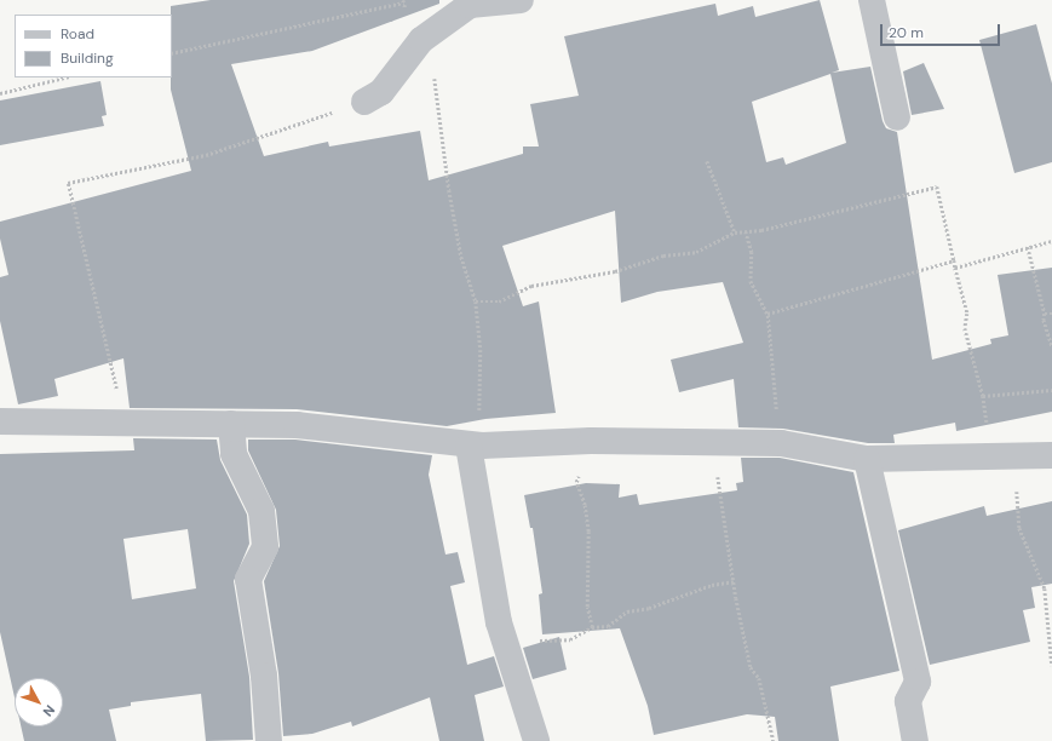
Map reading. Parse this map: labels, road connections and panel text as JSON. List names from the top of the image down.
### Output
{
  "legend": ["Road", "Building"],
  "scale_bar": "20 m",
  "north": "bottom right"
}
